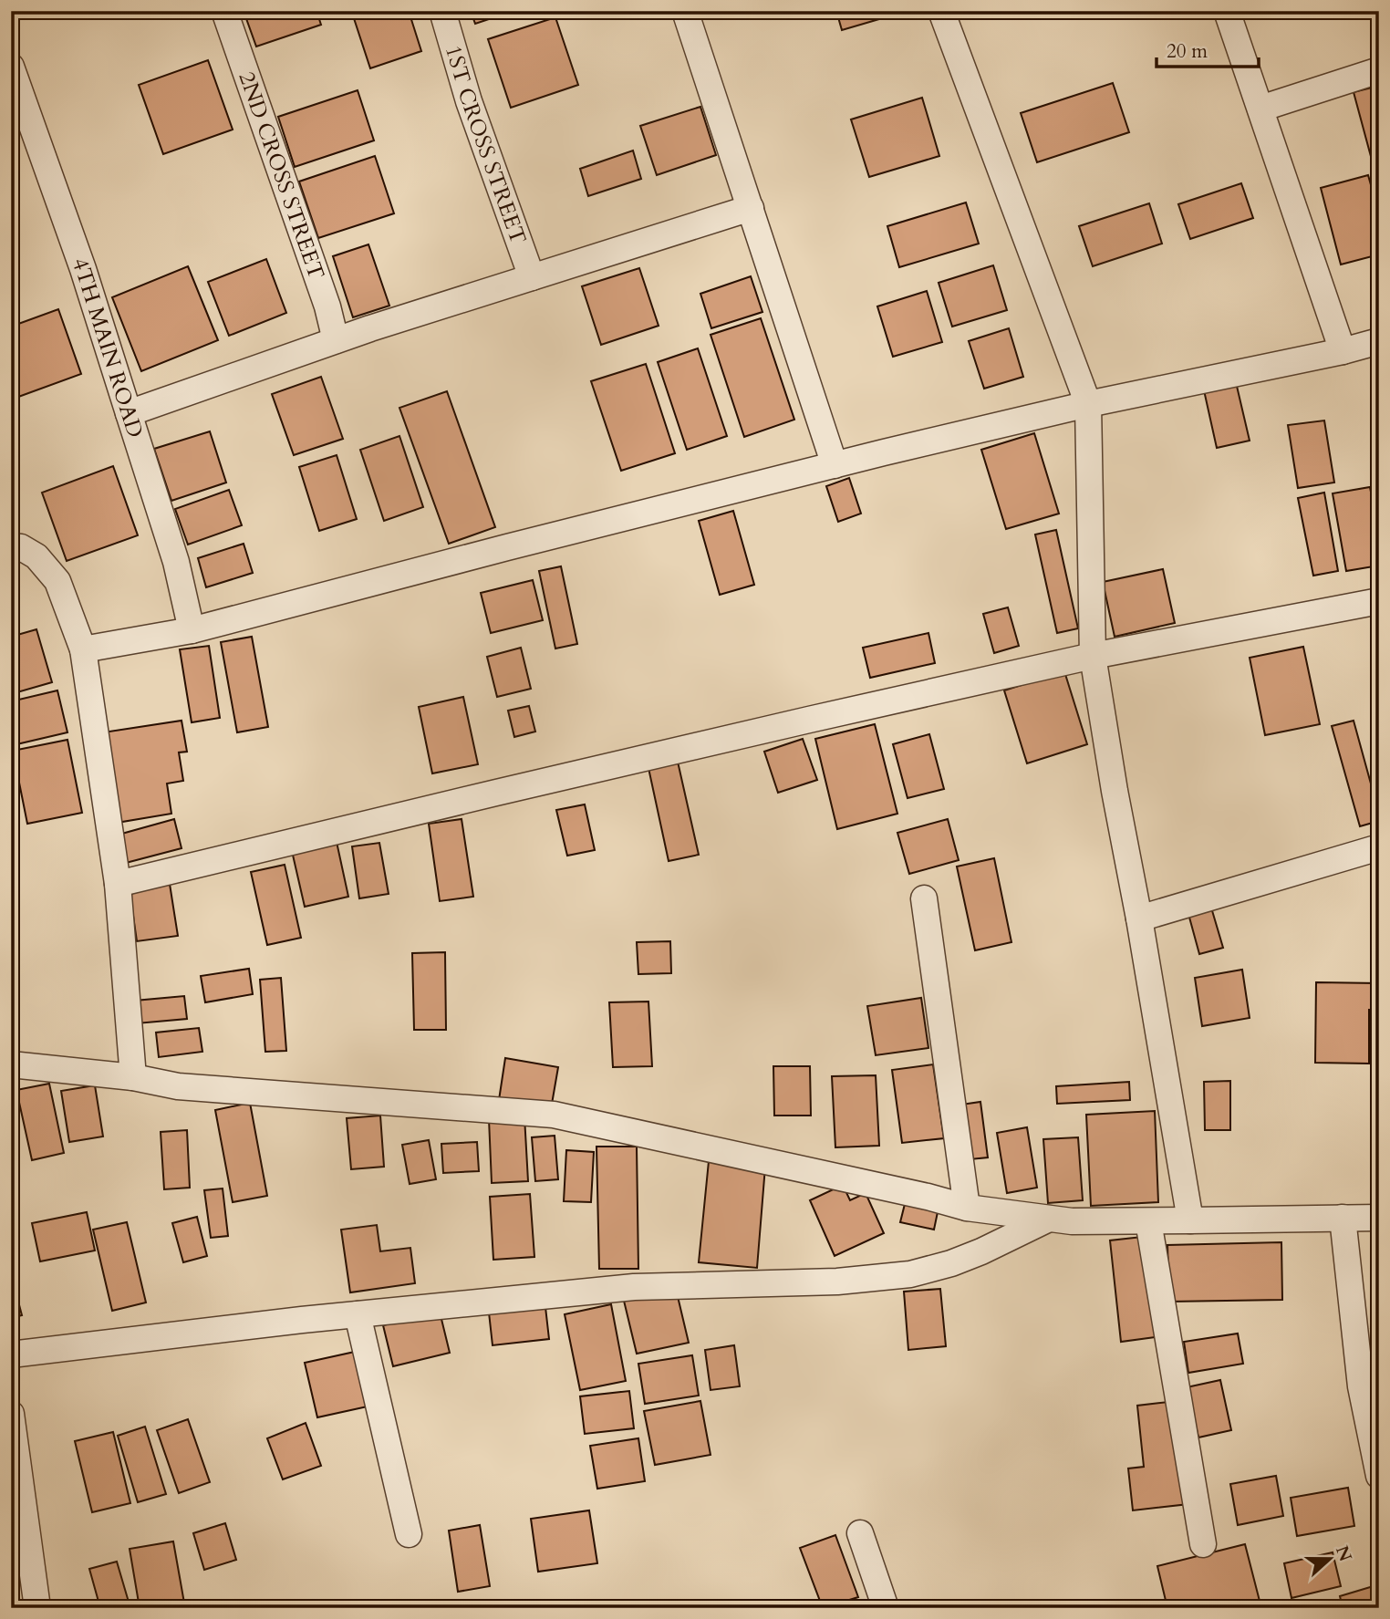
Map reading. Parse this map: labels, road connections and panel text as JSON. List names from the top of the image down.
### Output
{
  "streets": {
    "street": ["1ST CROSS STREET", "2ND CROSS STREET", "4TH MAIN ROAD"]
  },
  "scale_bar": "20 m",
  "north": "right"
}
